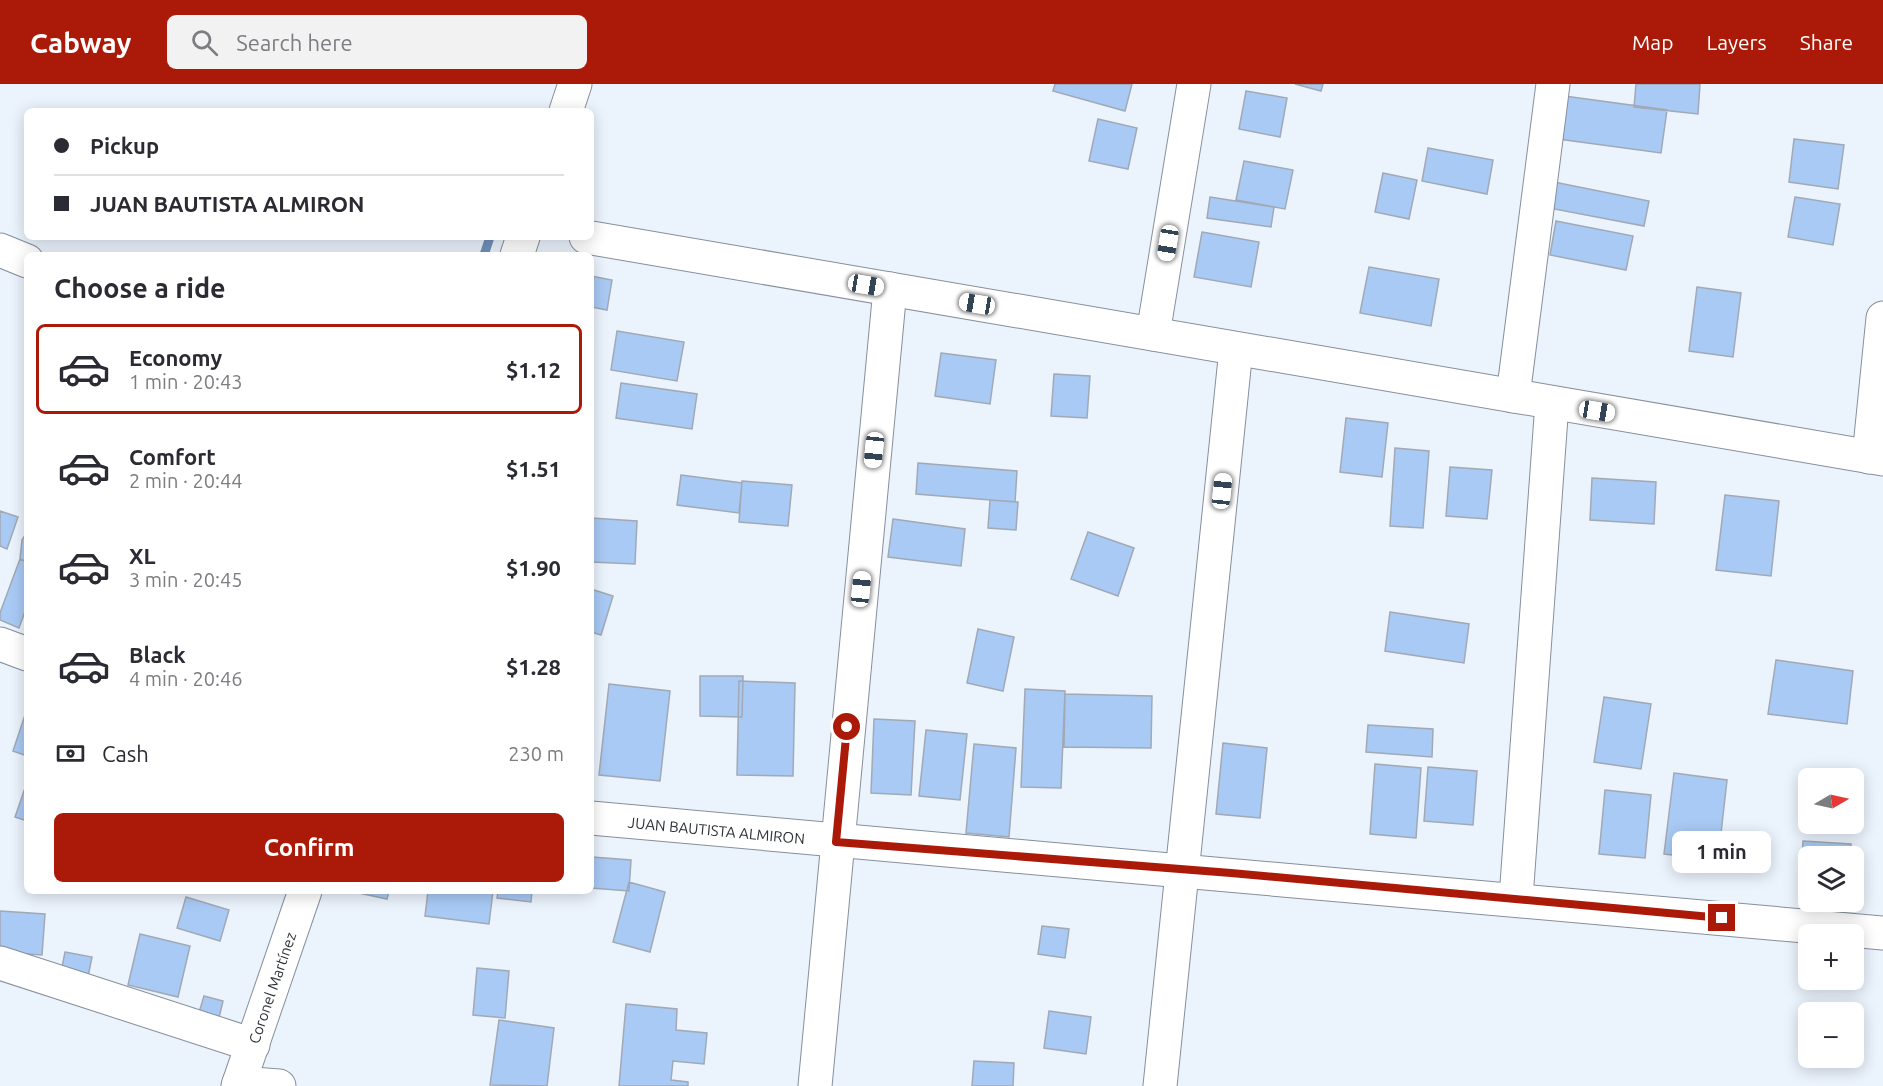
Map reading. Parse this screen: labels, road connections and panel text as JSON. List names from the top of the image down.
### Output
{
  "streets": {
    "street": ["JUAN BAUTISTA ALMIRON", "Coronel Martínez"]
  },
  "north": "right",
  "page": {
    "header": "Cabway",
    "search": "Search here",
    "nav": ["Map", "Layers", "Share"],
    "banner": ["Pickup", "JUAN BAUTISTA ALMIRON"],
    "heading": "Choose a ride",
    "list": [
      {
        "name": "Economy",
        "note": "1 min · 20:43",
        "value": "$1.12"
      },
      {
        "name": "Comfort",
        "note": "2 min · 20:44",
        "value": "$1.51"
      },
      {
        "name": "XL",
        "note": "3 min · 20:45",
        "value": "$1.90"
      },
      {
        "name": "Black",
        "note": "4 min · 20:46",
        "value": "$1.28"
      }
    ],
    "pay": ["Cash", "230 m"],
    "map_buttons": ["+", "−"],
    "buttons": "Confirm",
    "bubble": "1 min"
  }
}
